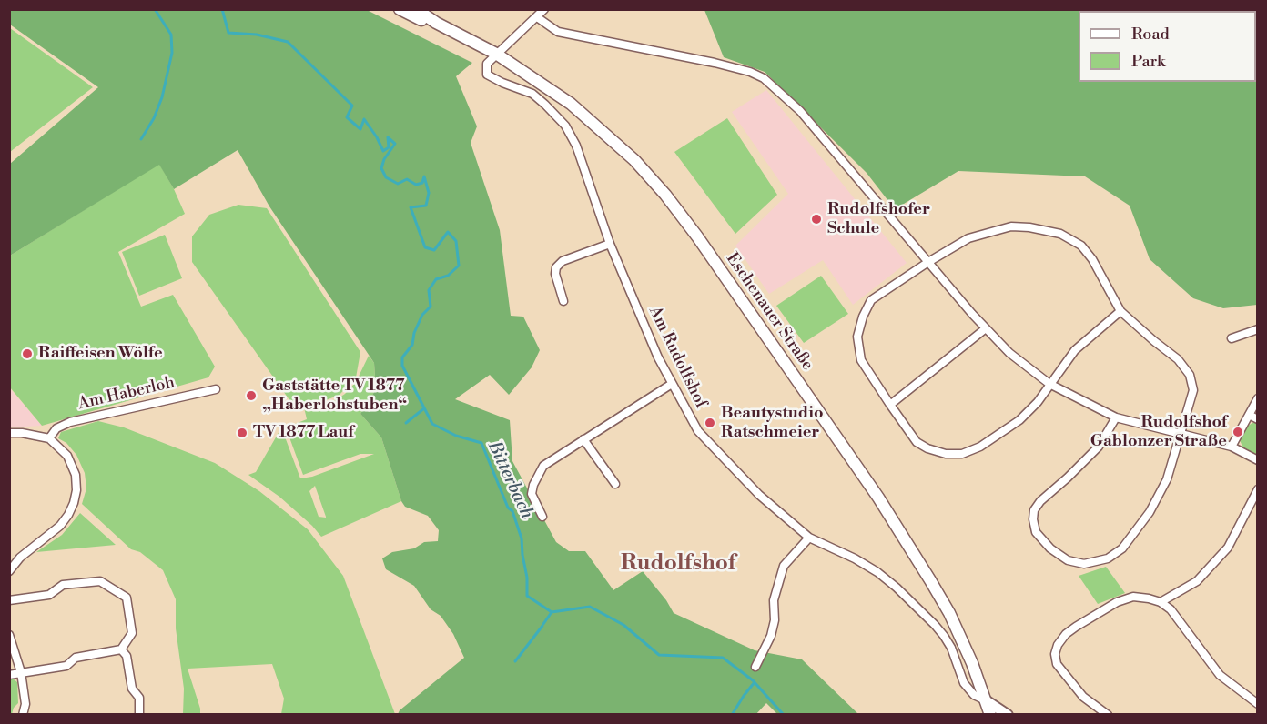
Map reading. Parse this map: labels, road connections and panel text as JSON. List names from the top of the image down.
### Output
{
  "streets": {
    "main road": ["Eschenauer Straße"],
    "street": ["Am Rudolfshof", "Am Haberloh"]
  },
  "crossings": [
    ["Eschenauer Straße", "Am Rudolfshof"]
  ],
  "districts": ["Rudolfshof"],
  "water": ["Bitterbach"],
  "places": [
    "Rudolfshofer Schule",
    "Raiffeisen Wölfe",
    "Gaststätte TV 1877 „Haberlohstuben“",
    "Beautystudio Ratschmeier",
    "Rudolfshof Gablonzer Straße",
    "TV 1877 Lauf"
  ],
  "legend": ["Road", "Park"]
}
